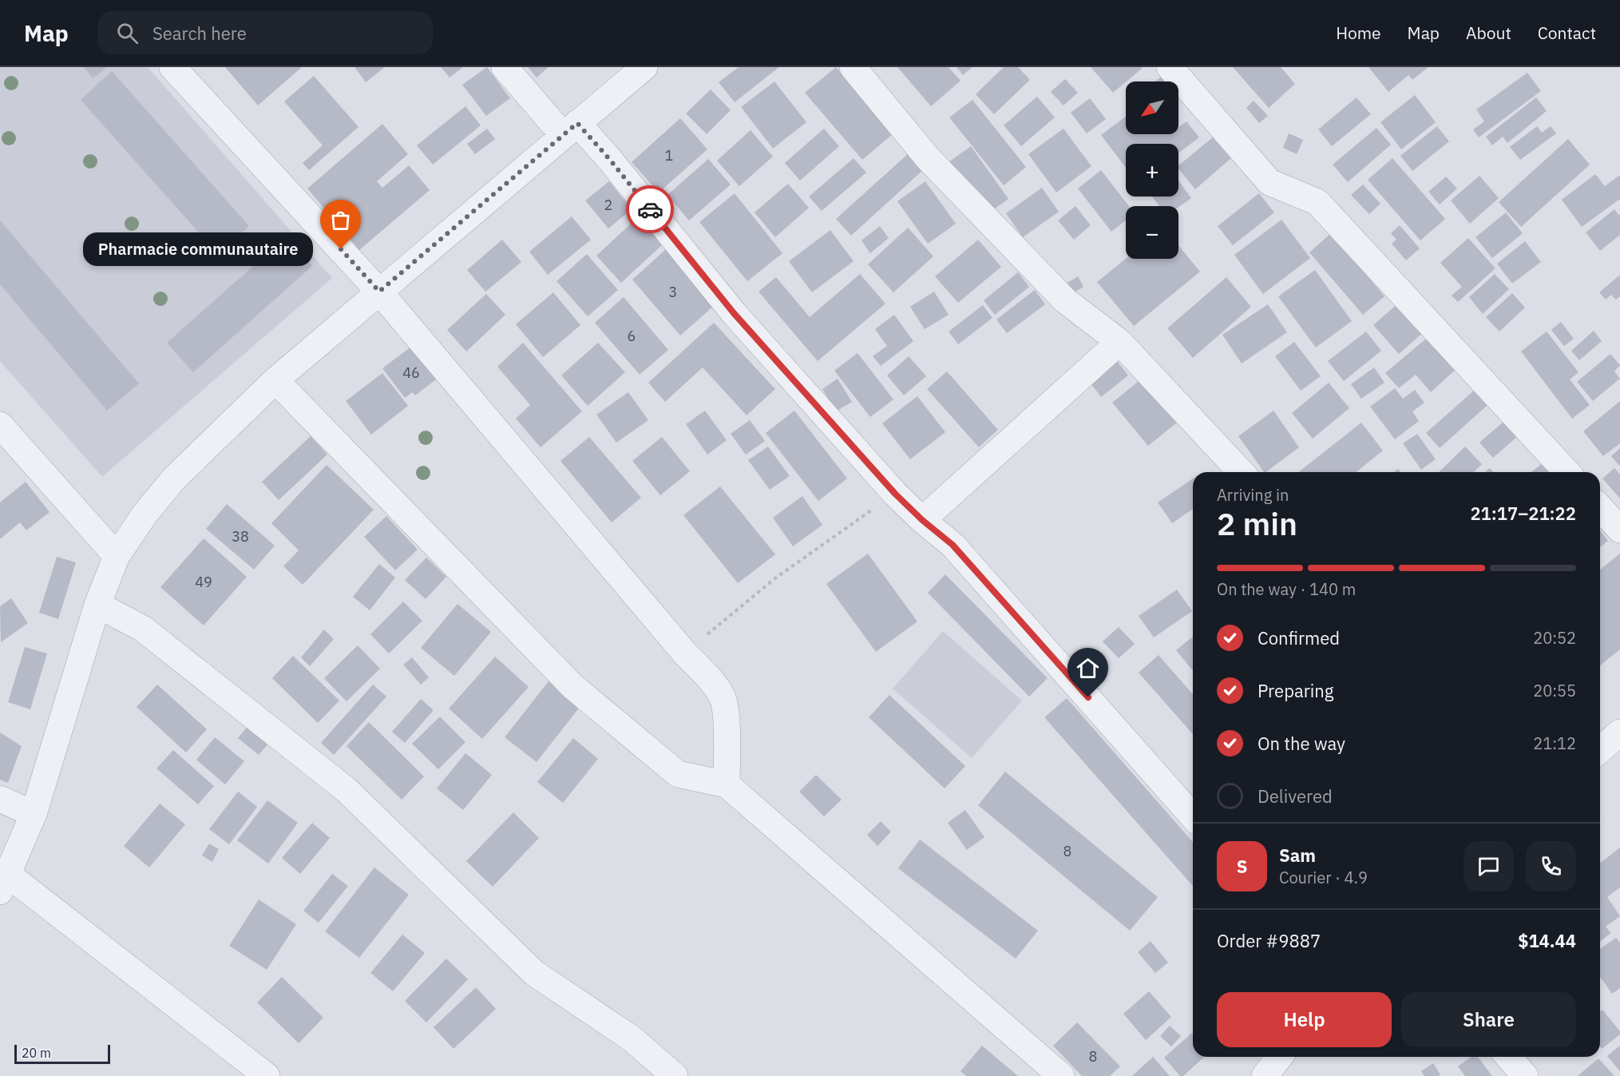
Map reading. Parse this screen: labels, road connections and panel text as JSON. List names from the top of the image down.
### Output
{
  "places": ["Pharmacie communautaire"],
  "house_numbers": [
    "1",
    "2",
    "3",
    "6",
    "46",
    "38",
    "49",
    "8",
    "8"
  ],
  "scale_bar": "20 m",
  "north": "bottom left",
  "page": {
    "header": "Map",
    "search": "Search here",
    "nav": [
      "Home",
      "Map",
      "About",
      "Contact"
    ],
    "map_buttons": ["+", "−"],
    "bubble": "Pharmacie communautaire",
    "heading": ["2 min", "Arriving in", "21:17–21:22"],
    "panel": [
      "Sam",
      "Courier · 4.9",
      "Order #9887",
      "$14.44"
    ],
    "bar": "On the way · 140 m",
    "list": [
      ["Confirmed", "20:52"],
      ["Preparing", "20:55"],
      ["On the way", "21:12"],
      "Delivered"
    ],
    "round": "S",
    "buttons": ["Help", "Share"],
    "scale": "20 m"
  }
}
